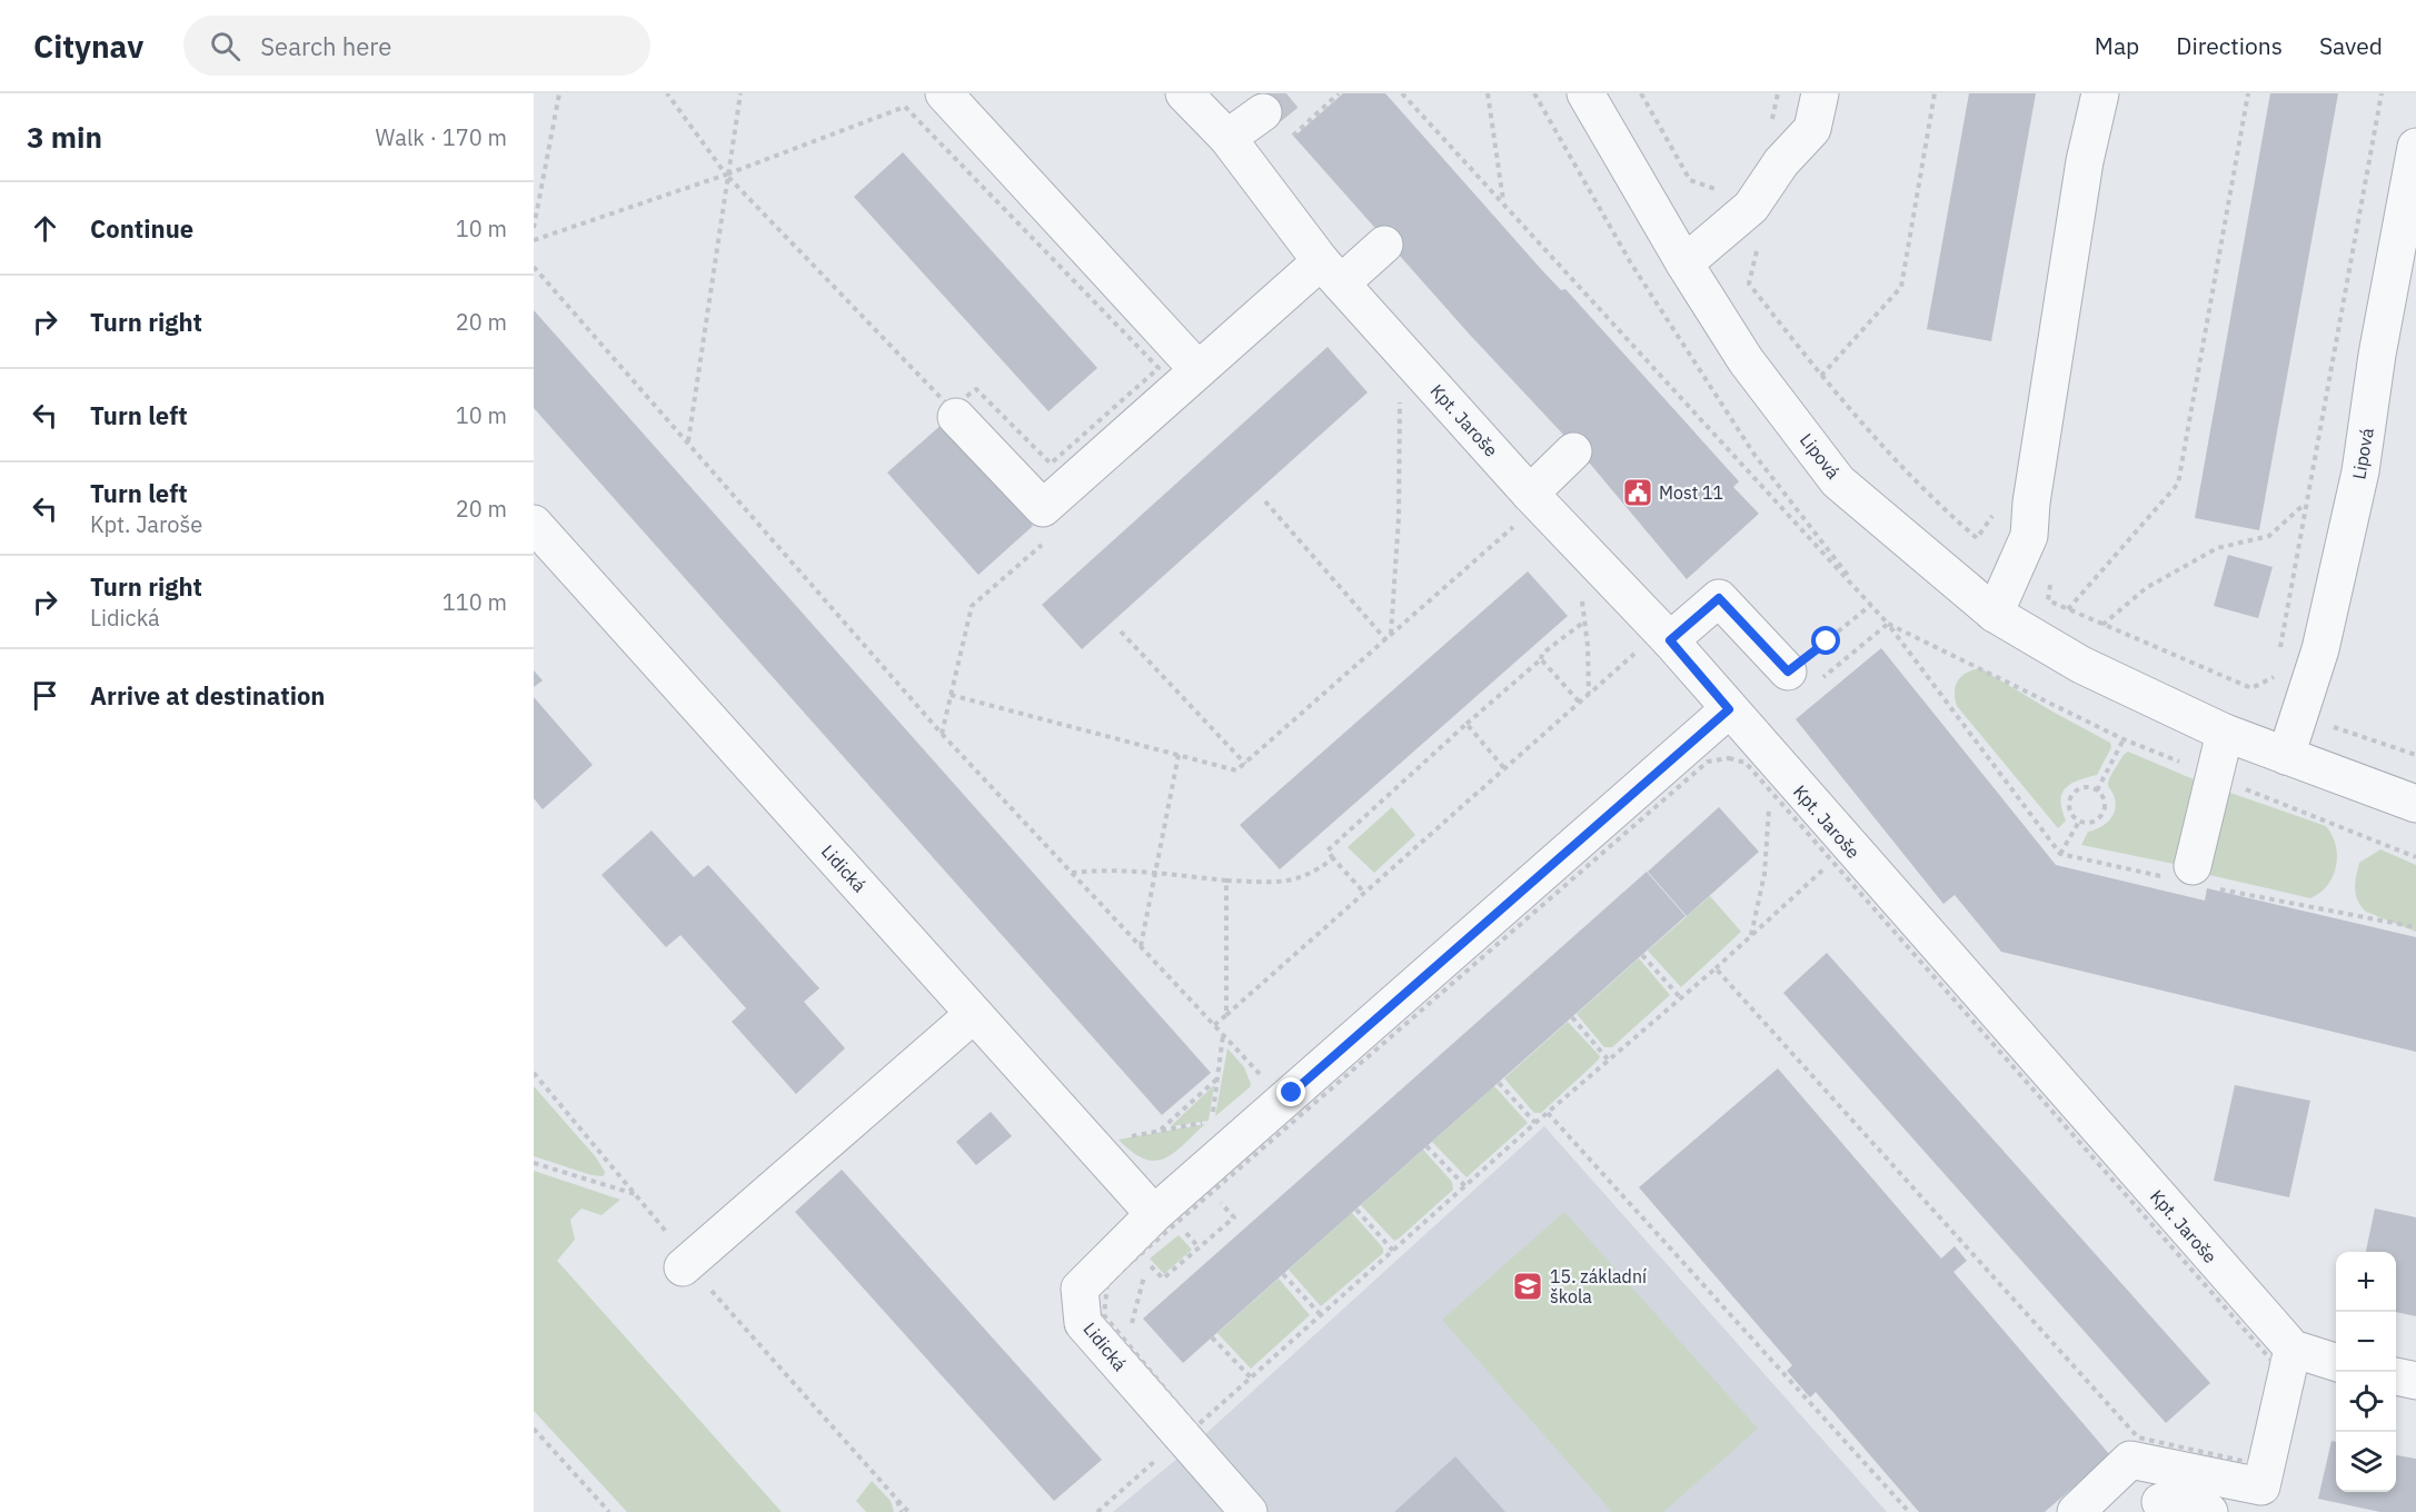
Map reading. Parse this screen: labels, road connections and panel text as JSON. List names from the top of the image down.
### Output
{
  "streets": {
    "street": ["Kpt. Jaroše", "Lipová", "Lidická"]
  },
  "crossings": [
    ["Kpt. Jaroše", "Lidická"]
  ],
  "places": {
    "public building": ["Most 11"],
    "school or university": ["15. základní škola"]
  },
  "page": {
    "header": "Citynav",
    "search": "Search here",
    "nav": ["Map", "Directions", "Saved"],
    "heading": ["3 min", "Walk · 170 m"],
    "list": [
      ["Continue", "10 m"],
      ["Turn right", "20 m"],
      ["Turn left", "10 m"],
      ["Turn left", "Kpt. Jaroše", "20 m"],
      ["Turn right", "Lidická", "110 m"],
      "Arrive at destination"
    ],
    "map_buttons": ["+", "−"]
  }
}
